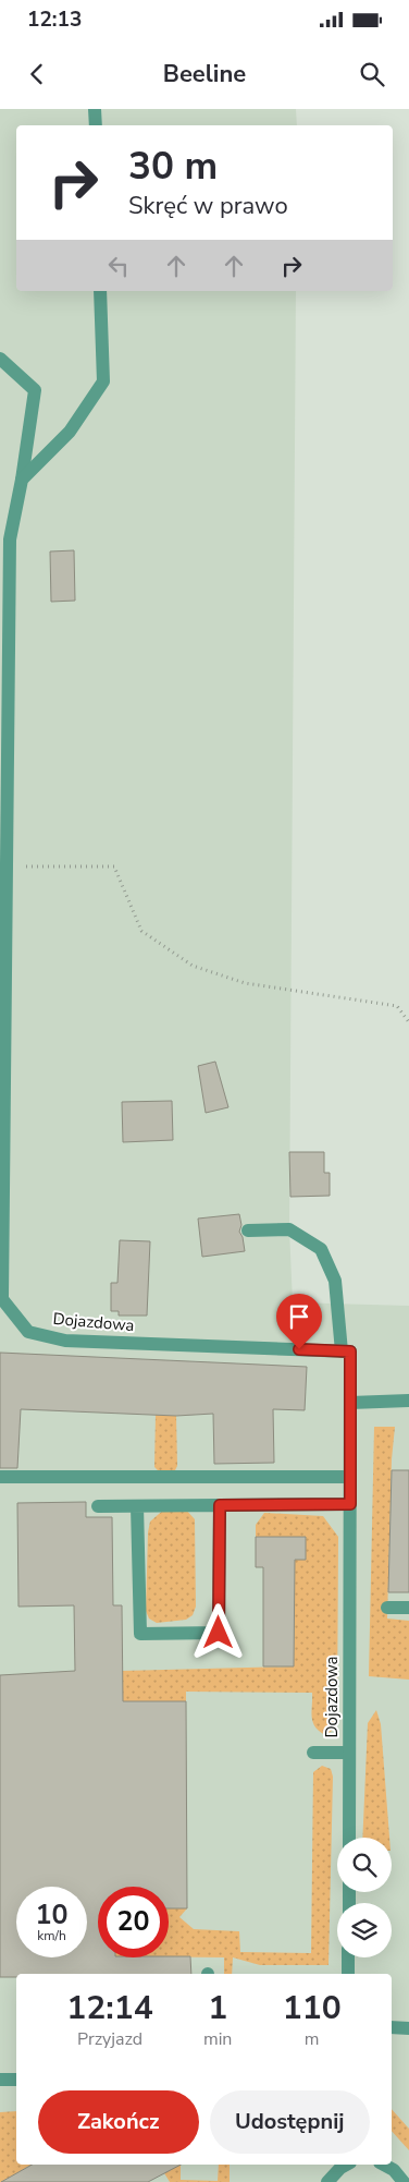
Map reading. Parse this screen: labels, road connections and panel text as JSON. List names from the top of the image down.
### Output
{
  "streets": {
    "street": ["Dojazdowa"]
  },
  "page": {
    "status": "12:13",
    "header": "Beeline",
    "turn": ["30 m", "Skręć w prawo"],
    "speed": "10 km/h",
    "limit": "20",
    "eta": [
      "12:14",
      "Przyjazd",
      "1",
      "min",
      "110",
      "m"
    ],
    "buttons": ["Zakończ", "Udostępnij"]
  }
}
